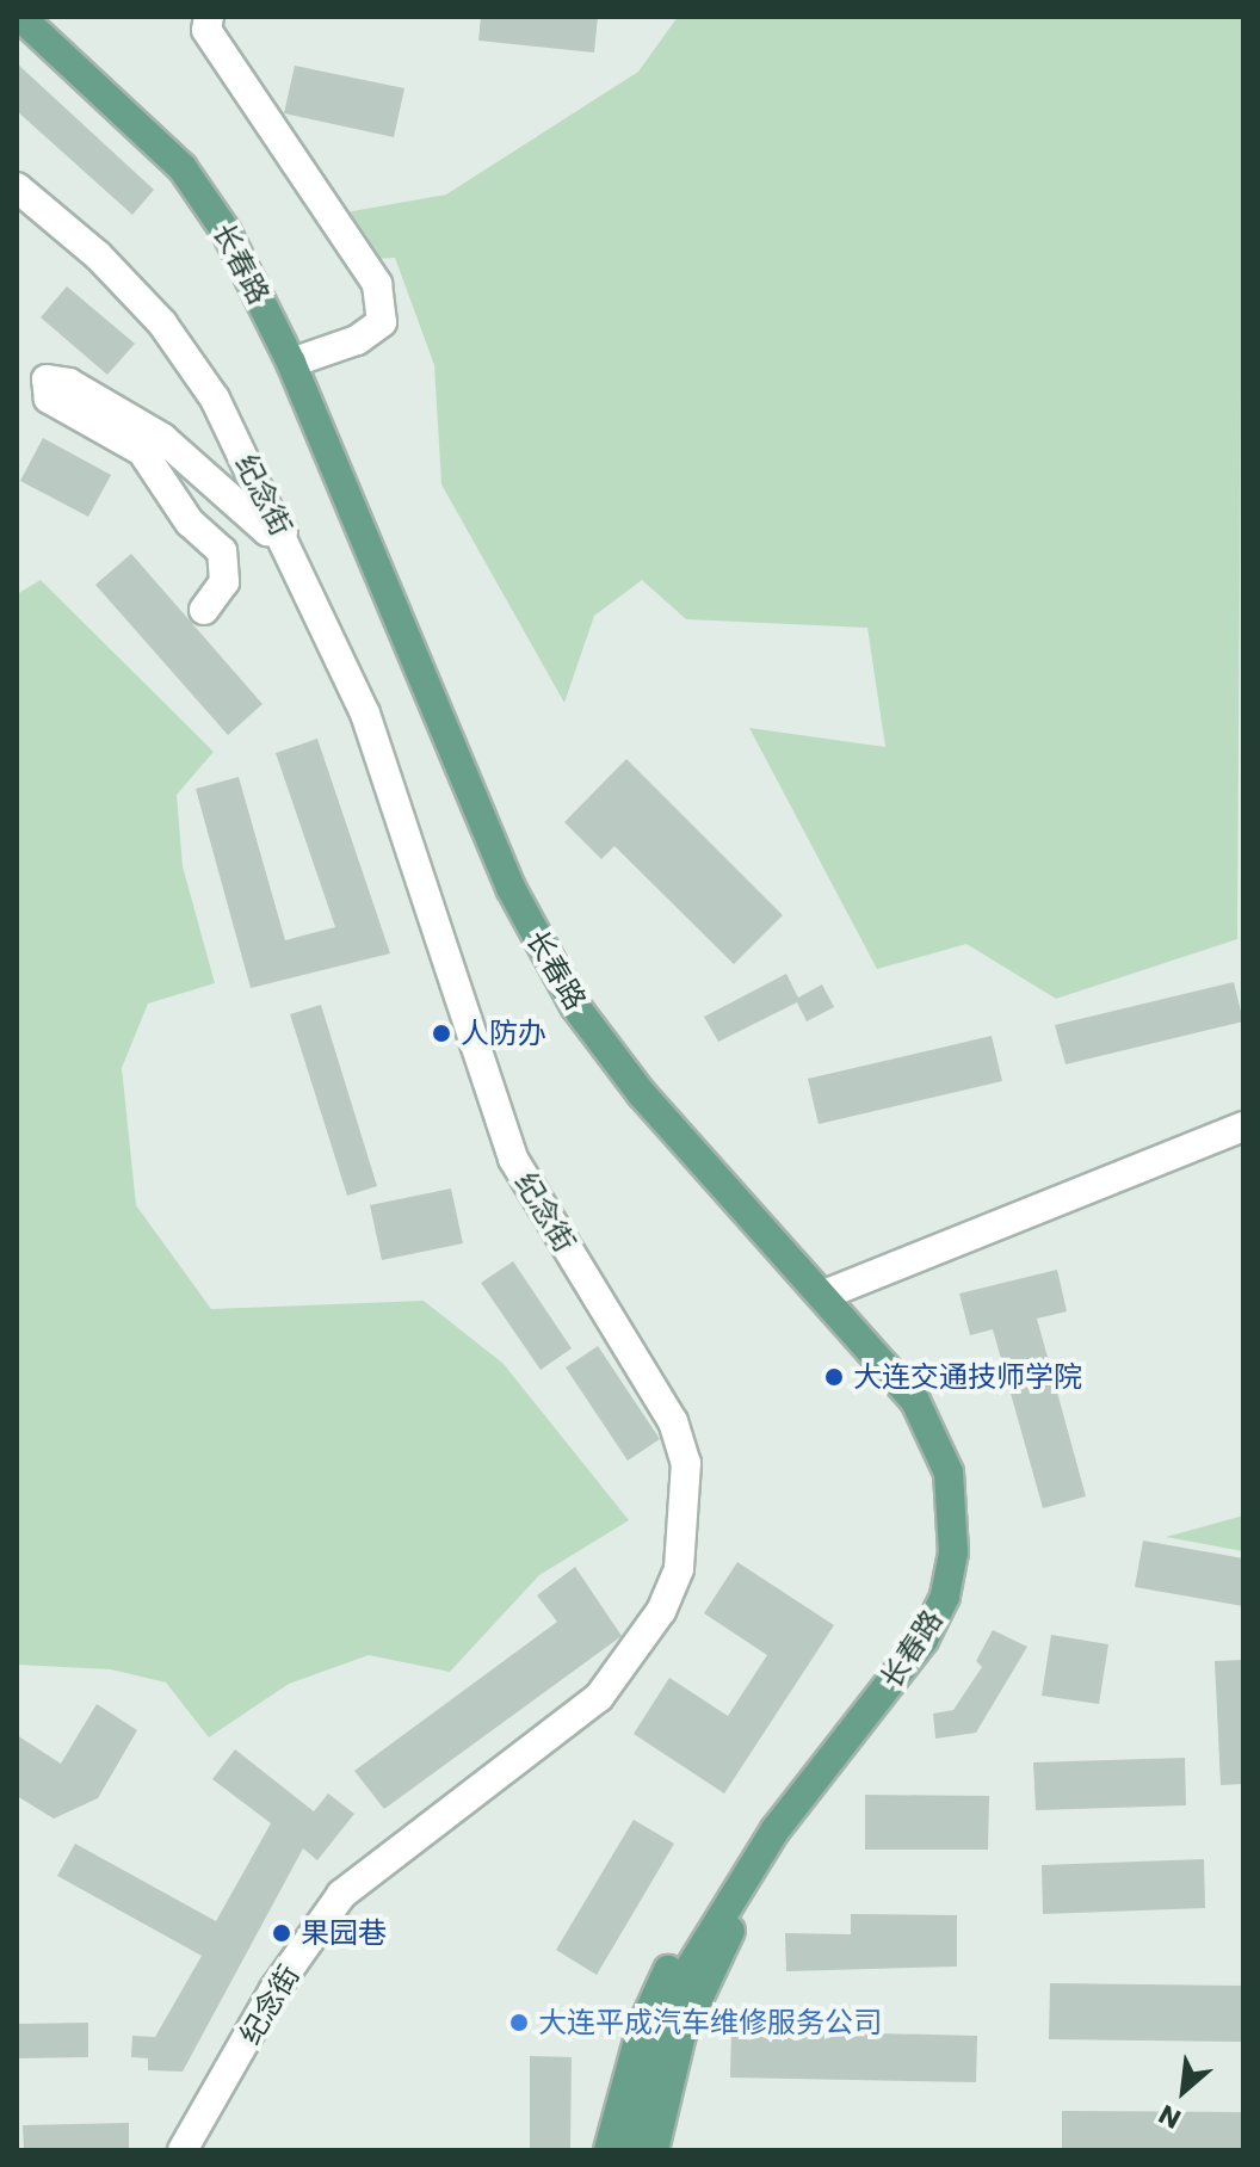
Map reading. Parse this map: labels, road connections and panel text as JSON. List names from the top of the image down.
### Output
{
  "streets": {
    "main road": ["长春路"],
    "street": ["纪念街"]
  },
  "places": [
    "人防办",
    "大连交通技师学院",
    "果园巷",
    "大连平成汽车维修服务公司"
  ],
  "north": "bottom left"
}
